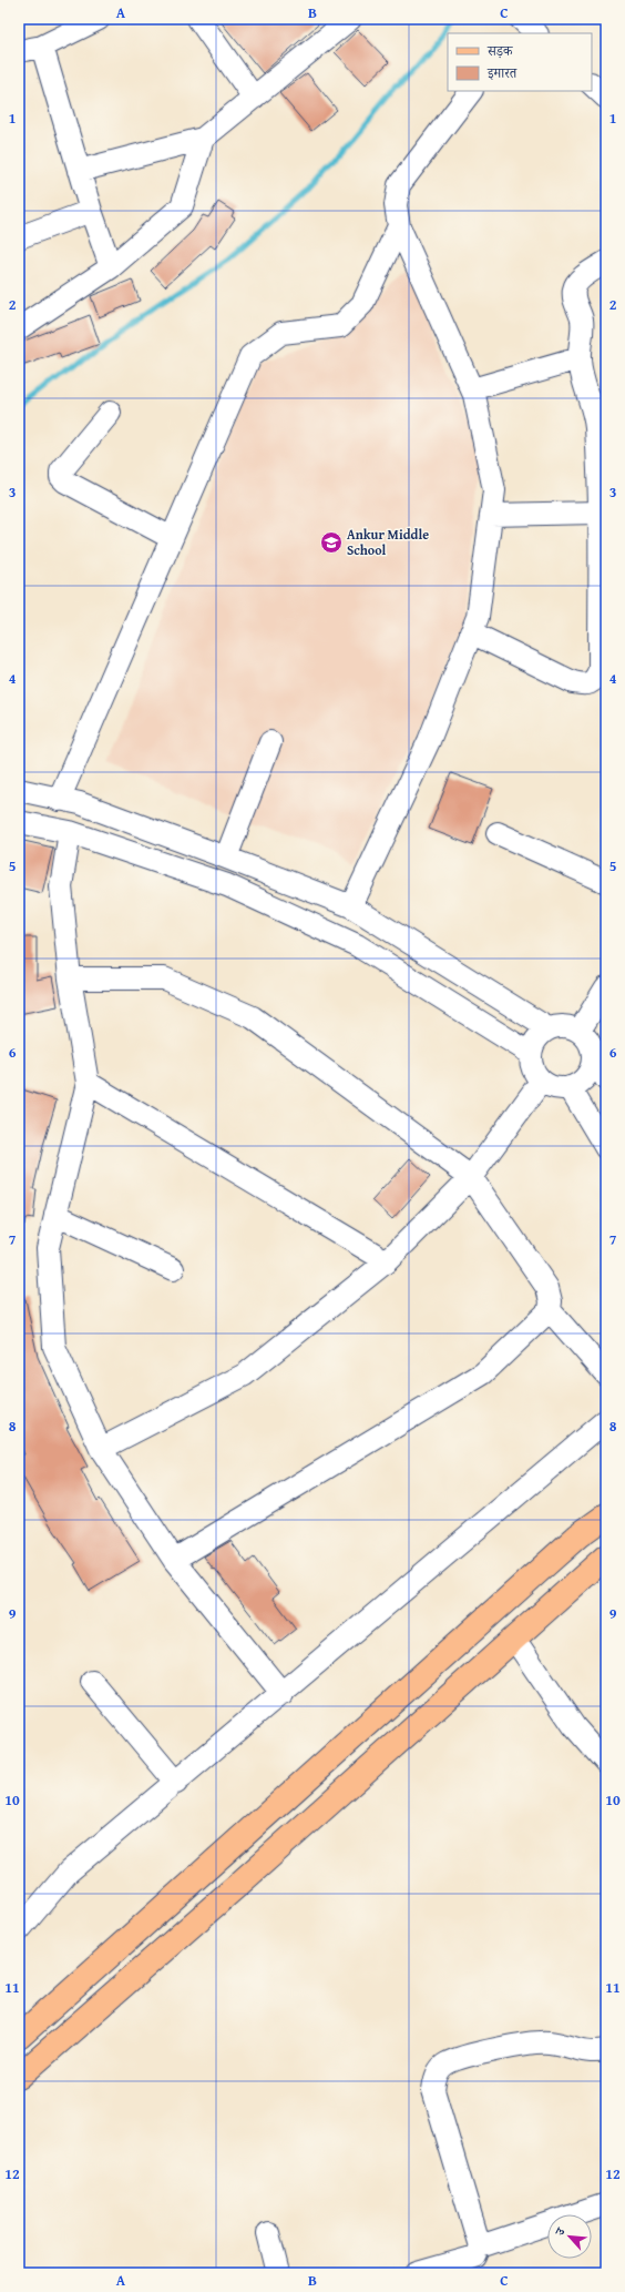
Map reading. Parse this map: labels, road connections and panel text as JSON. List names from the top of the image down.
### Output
{
  "places": {
    "school or university": ["Ankur Middle School"]
  },
  "legend": ["सड़क", "इमारत"],
  "north": "top left",
  "grid": {
    "columns": ["A", "B", "C"],
    "rows": [
      "1",
      "2",
      "3",
      "4",
      "5",
      "6",
      "7",
      "8",
      "9",
      "10",
      "11",
      "12"
    ]
  }
}
